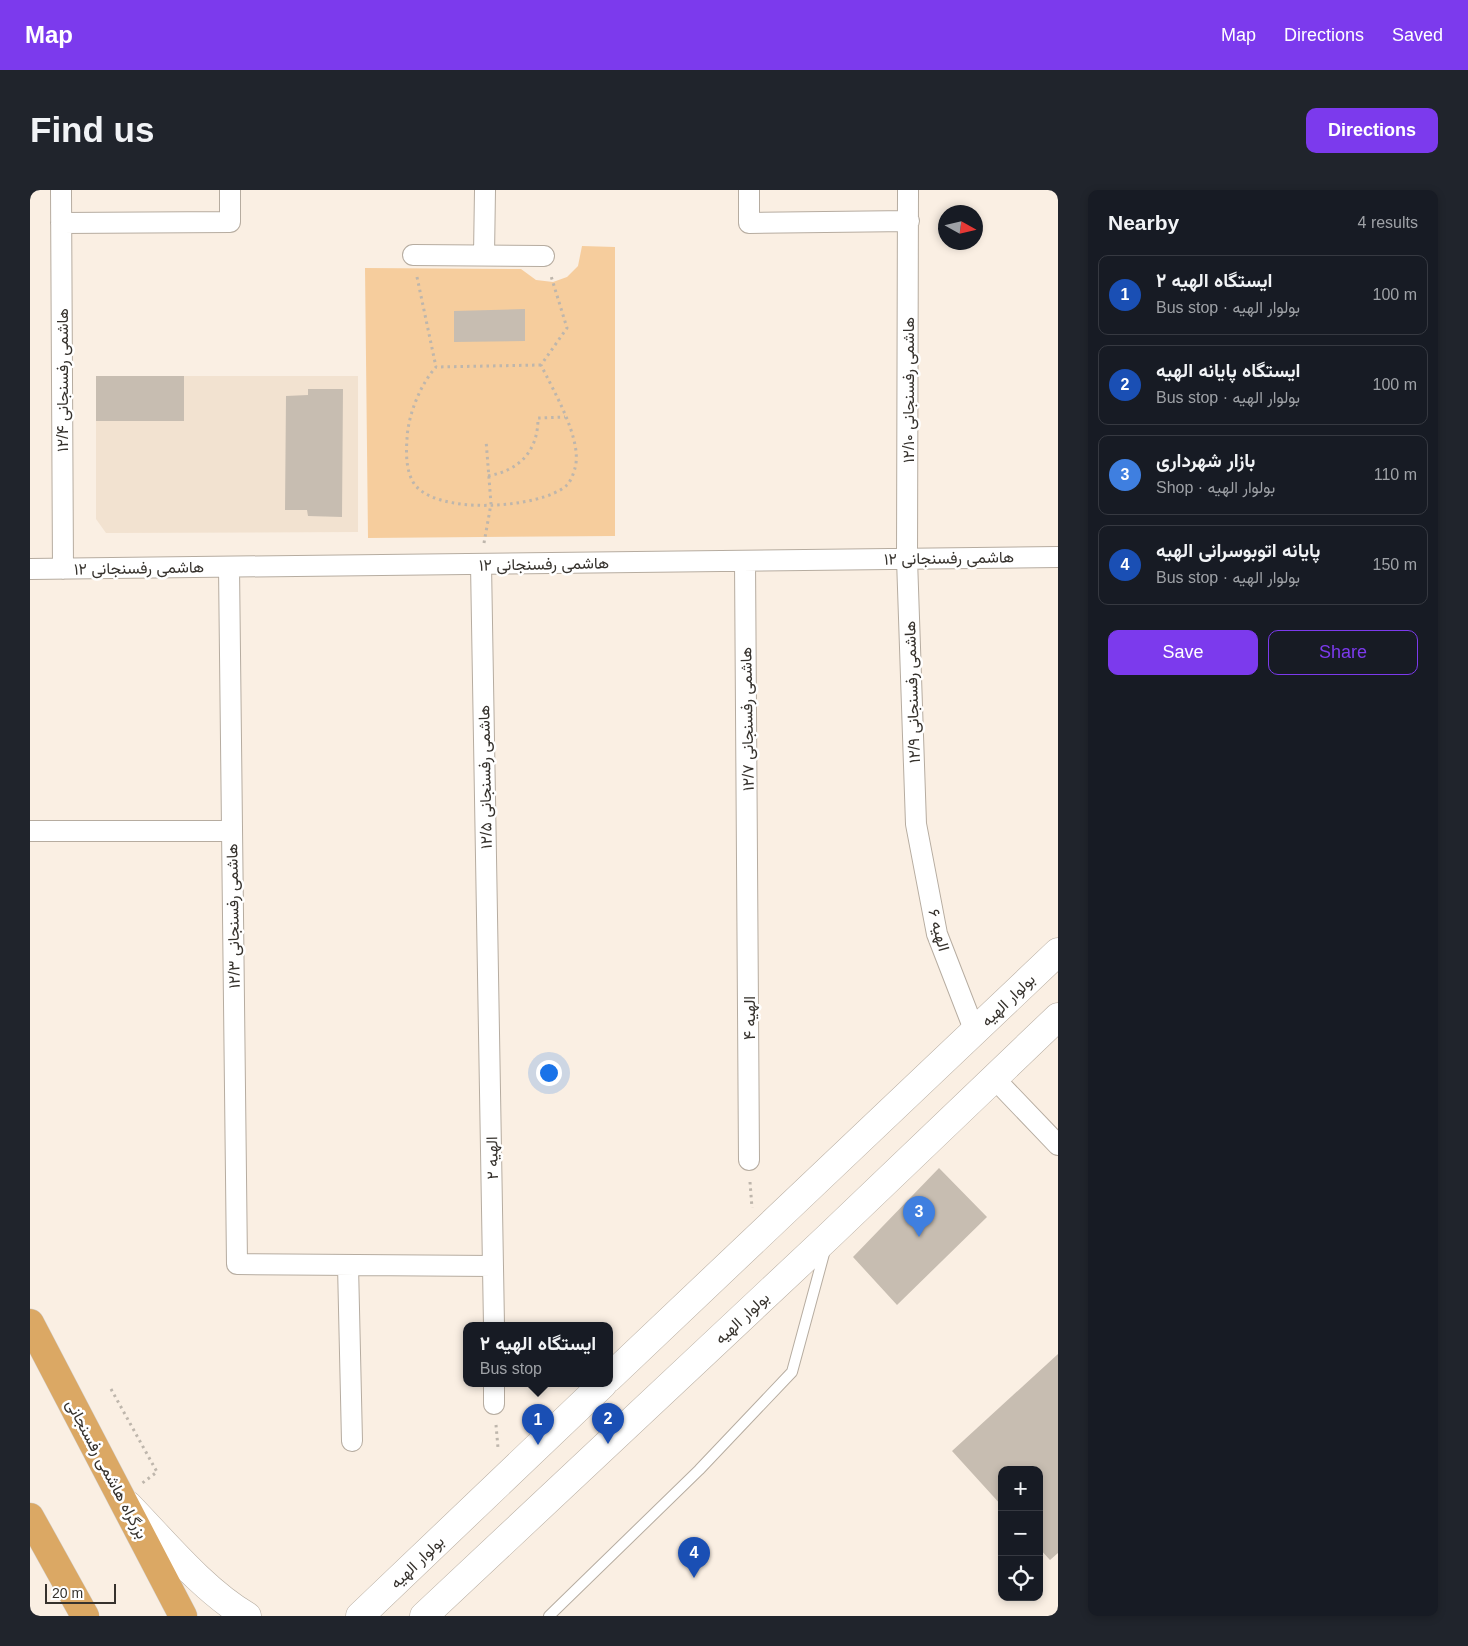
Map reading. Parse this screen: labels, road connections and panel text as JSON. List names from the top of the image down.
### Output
{
  "streets": {
    "highway": ["بزرگراه هاشمی رفسنجانی"],
    "main road": ["بولوار الهیه"],
    "street": [
      "هاشمی رفسنجانی ۱۲/۴",
      "هاشمی رفسنجانی ۱۲/۱۰",
      "هاشمی رفسنجانی ۱۲",
      "هاشمی رفسنجانی ۱۲/۹",
      "هاشمی رفسنجانی ۱۲/۷",
      "هاشمی رفسنجانی ۱۲/۵",
      "هاشمی رفسنجانی ۱۲/۳",
      "الهیه ۶",
      "الهیه ۴",
      "الهیه ۲"
    ]
  },
  "crossings": [
    ["هاشمی رفسنجانی ۱۲/۴", "هاشمی رفسنجانی ۱۲"],
    ["هاشمی رفسنجانی ۱۲/۱۰", "هاشمی رفسنجانی ۱۲"],
    ["هاشمی رفسنجانی ۱۲/۱۰", "هاشمی رفسنجانی ۱۲/۹"],
    ["هاشمی رفسنجانی ۱۲", "هاشمی رفسنجانی ۱۲/۹"],
    ["هاشمی رفسنجانی ۱۲", "هاشمی رفسنجانی ۱۲/۷"],
    ["هاشمی رفسنجانی ۱۲", "هاشمی رفسنجانی ۱۲/۵"],
    ["هاشمی رفسنجانی ۱۲", "هاشمی رفسنجانی ۱۲/۳"],
    ["هاشمی رفسنجانی ۱۲/۹", "الهیه ۶"],
    ["هاشمی رفسنجانی ۱۲/۷", "الهیه ۴"],
    ["هاشمی رفسنجانی ۱۲/۵", "الهیه ۲"],
    ["الهیه ۶", "بولوار الهیه"]
  ],
  "scale_bar": "20 m",
  "north": "right",
  "page": {
    "header": "Map",
    "nav": ["Map", "Directions", "Saved"],
    "buttons": [
      "Directions",
      ["Save", "Share"]
    ],
    "title": "Find us",
    "heading": ["Nearby", "4 results"],
    "list": [
      {
        "mark": "1",
        "name": "ایستگاه الهیه ۲",
        "note": "Bus stop · بولوار الهیه",
        "value": "100 m"
      },
      {
        "mark": "2",
        "name": "ایستگاه پایانه الهیه",
        "note": "Bus stop · بولوار الهیه",
        "value": "100 m"
      },
      {
        "mark": "3",
        "name": "بازار شهرداری",
        "note": "Shop · بولوار الهیه",
        "value": "110 m"
      },
      {
        "mark": "4",
        "name": "پایانه اتوبوسرانی الهیه",
        "note": "Bus stop · بولوار الهیه",
        "value": "150 m"
      }
    ],
    "pins": [
      "3",
      "2",
      "1",
      "4"
    ],
    "popup": ["ایستگاه الهیه ۲", "Bus stop"],
    "map_buttons": ["+", "−"],
    "scale": "20 m"
  }
}
